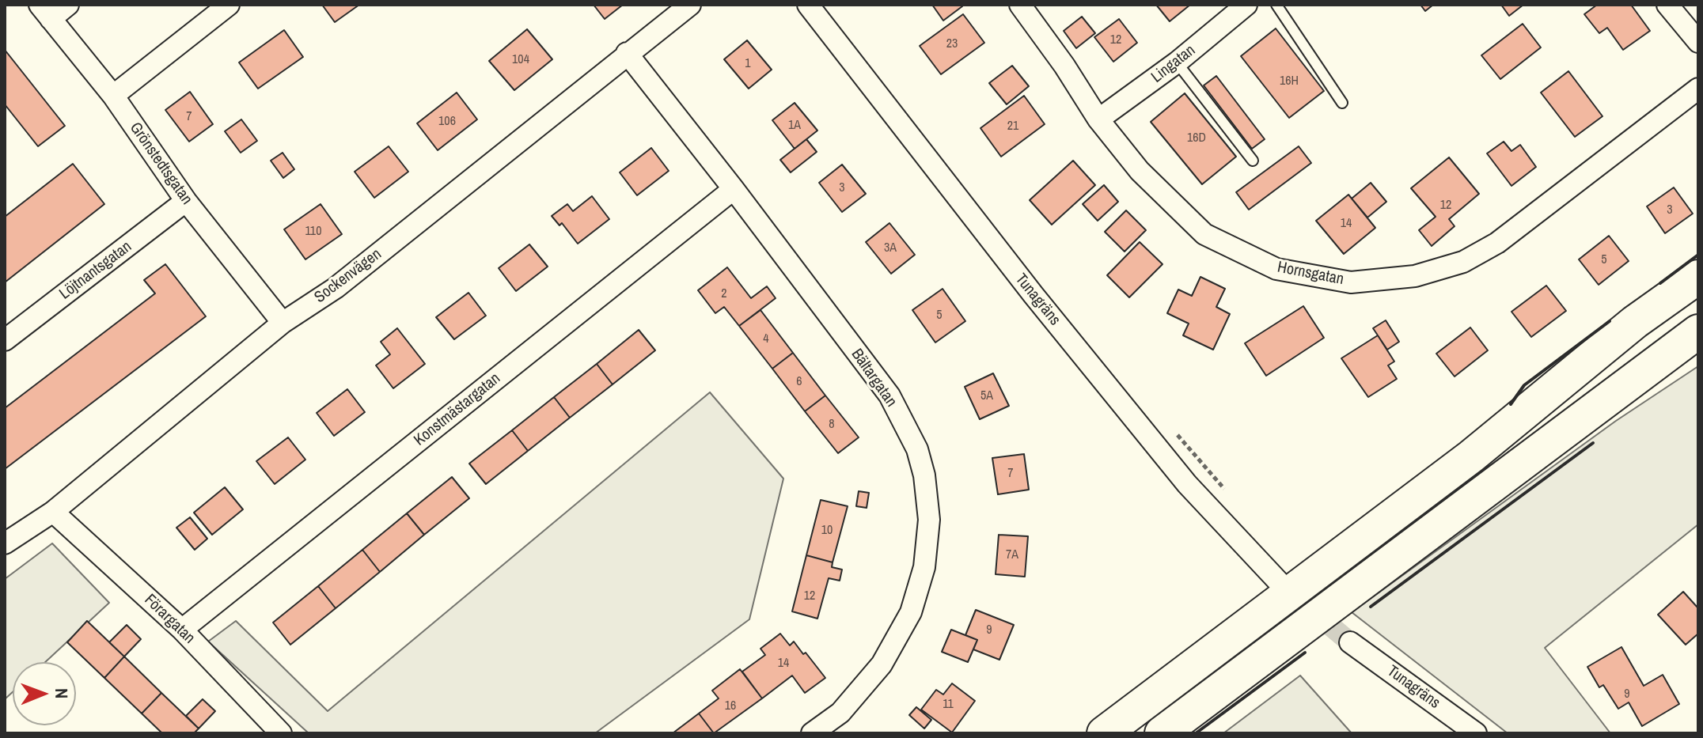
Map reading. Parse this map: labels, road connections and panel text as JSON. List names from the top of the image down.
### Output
{
  "streets": {
    "street": [
      "Lingatan",
      "Grönstedtsgatan",
      "Löjtnantsgatan",
      "Hornsgatan",
      "Sockenvägen",
      "Tunagräns",
      "Bältargatan",
      "Konstmästargatan",
      "Förargatan"
    ]
  },
  "crossings": [
    ["Lingatan", "Hornsgatan"],
    ["Grönstedtsgatan", "Löjtnantsgatan"],
    ["Grönstedtsgatan", "Sockenvägen"],
    ["Sockenvägen", "Bältargatan"],
    ["Sockenvägen", "Förargatan"],
    ["Bältargatan", "Konstmästargatan"],
    ["Konstmästargatan", "Förargatan"]
  ],
  "house_numbers": [
    "12",
    "23",
    "104",
    "1",
    "16H",
    "7",
    "106",
    "1A",
    "21",
    "16D",
    "3",
    "12",
    "3",
    "14",
    "110",
    "3A",
    "5",
    "2",
    "5",
    "4",
    "6",
    "5A",
    "8",
    "7",
    "10",
    "7A",
    "12",
    "9",
    "14",
    "9",
    "11",
    "16"
  ],
  "north": "right"
}
